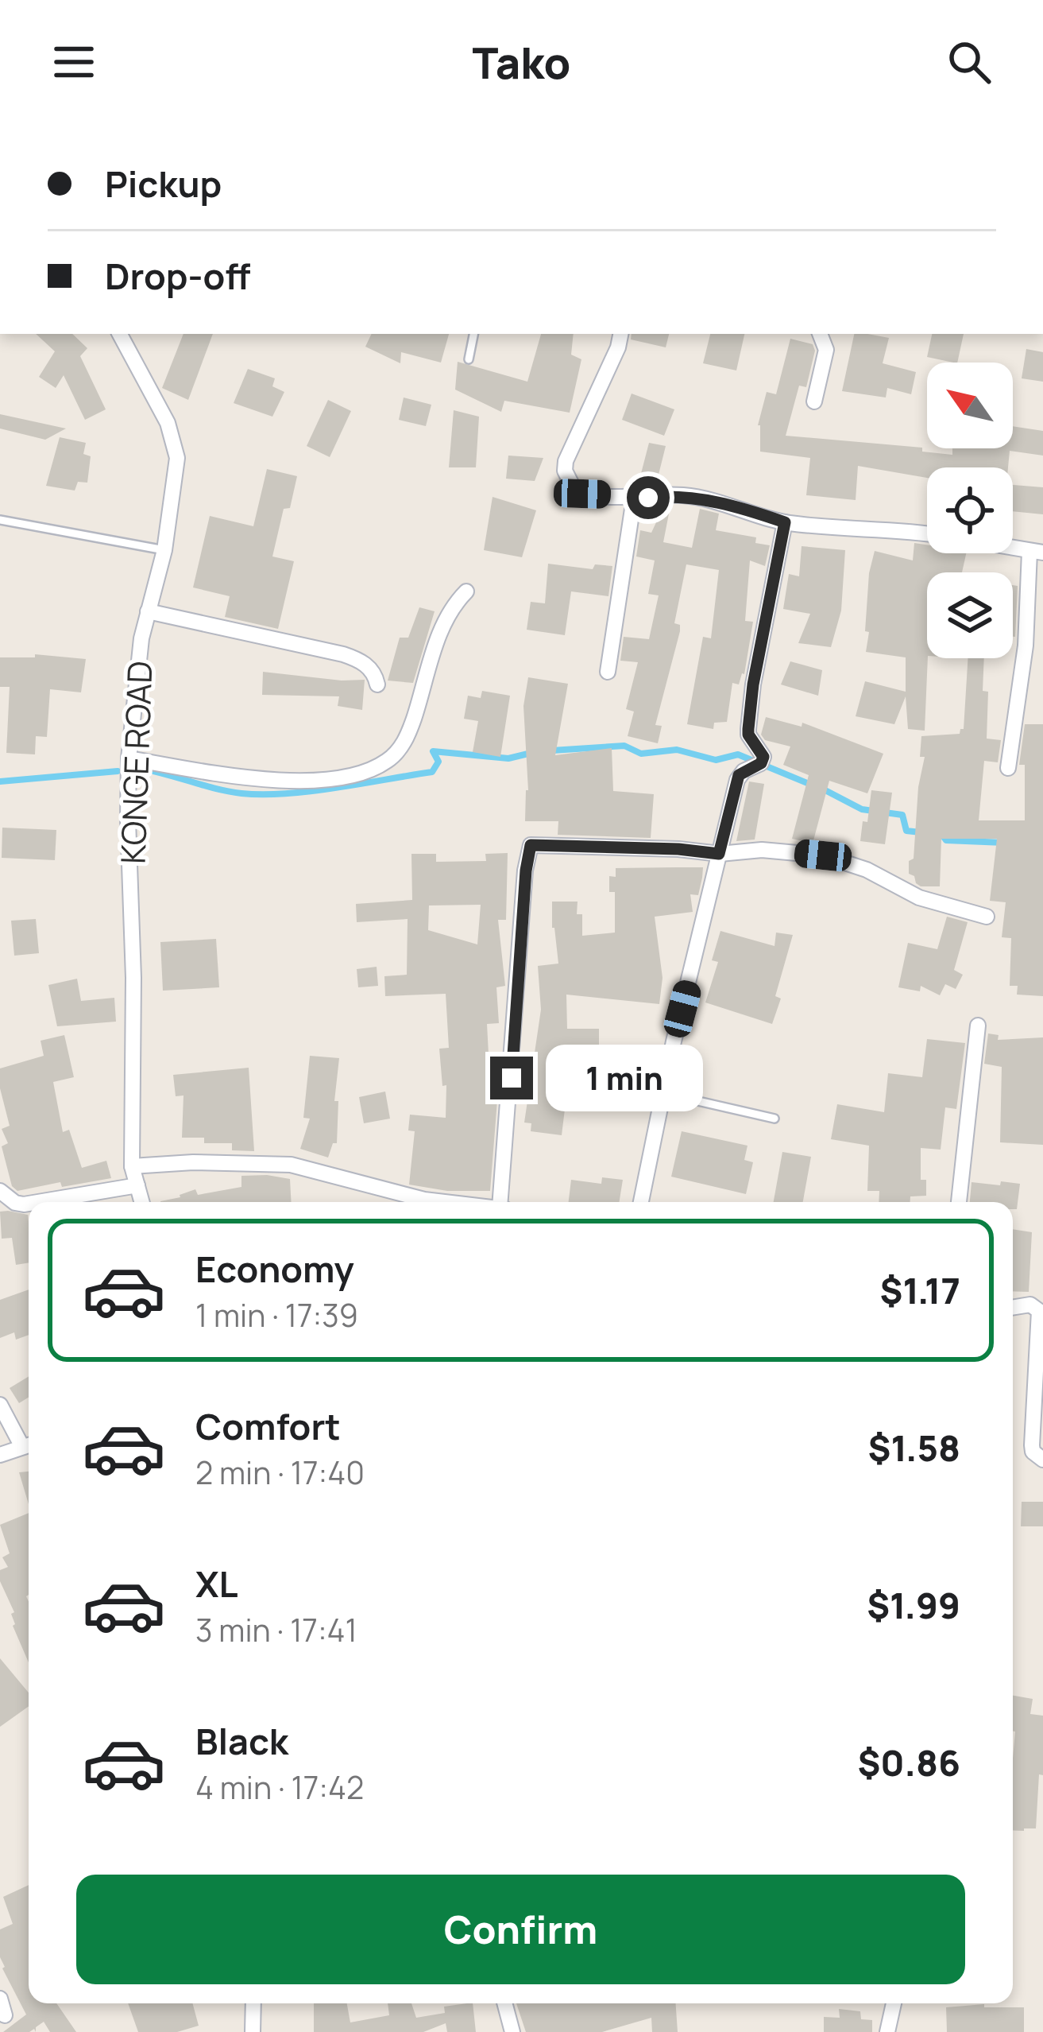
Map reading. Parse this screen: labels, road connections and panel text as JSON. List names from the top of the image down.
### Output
{
  "streets": {
    "street": ["KONGE ROAD"]
  },
  "north": "top left",
  "page": {
    "header": "Tako",
    "banner": ["Pickup", "Drop-off"],
    "bubble": "1 min",
    "list": [
      {
        "name": "Economy",
        "note": "1 min · 17:39",
        "value": "$1.17"
      },
      {
        "name": "Comfort",
        "note": "2 min · 17:40",
        "value": "$1.58"
      },
      {
        "name": "XL",
        "note": "3 min · 17:41",
        "value": "$1.99"
      },
      {
        "name": "Black",
        "note": "4 min · 17:42",
        "value": "$0.86"
      }
    ],
    "buttons": "Confirm"
  }
}
